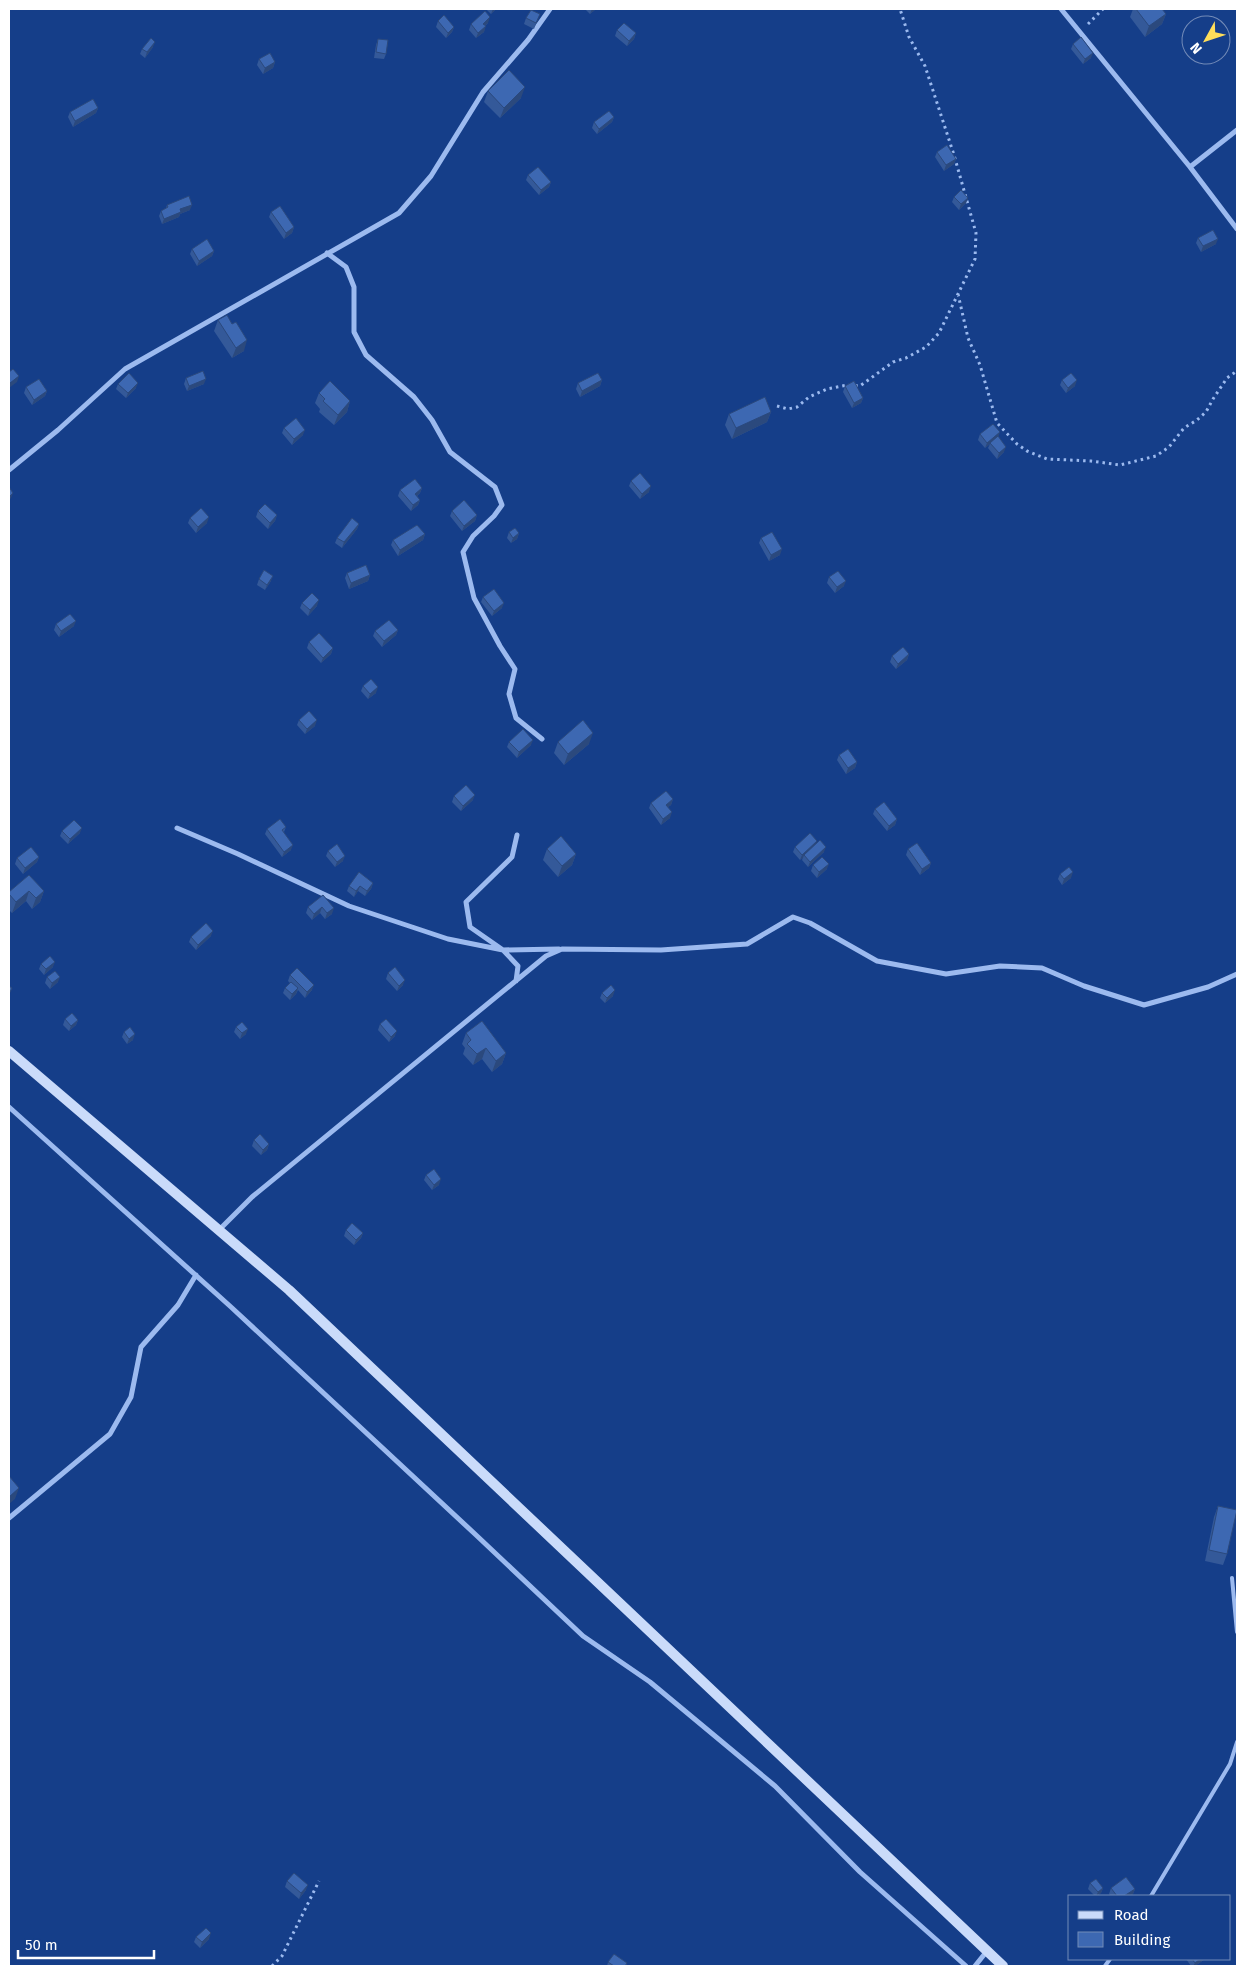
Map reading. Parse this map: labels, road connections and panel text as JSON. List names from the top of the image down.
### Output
{
  "legend": ["Road", "Building"],
  "scale_bar": "50 m",
  "north": "bottom left"
}
